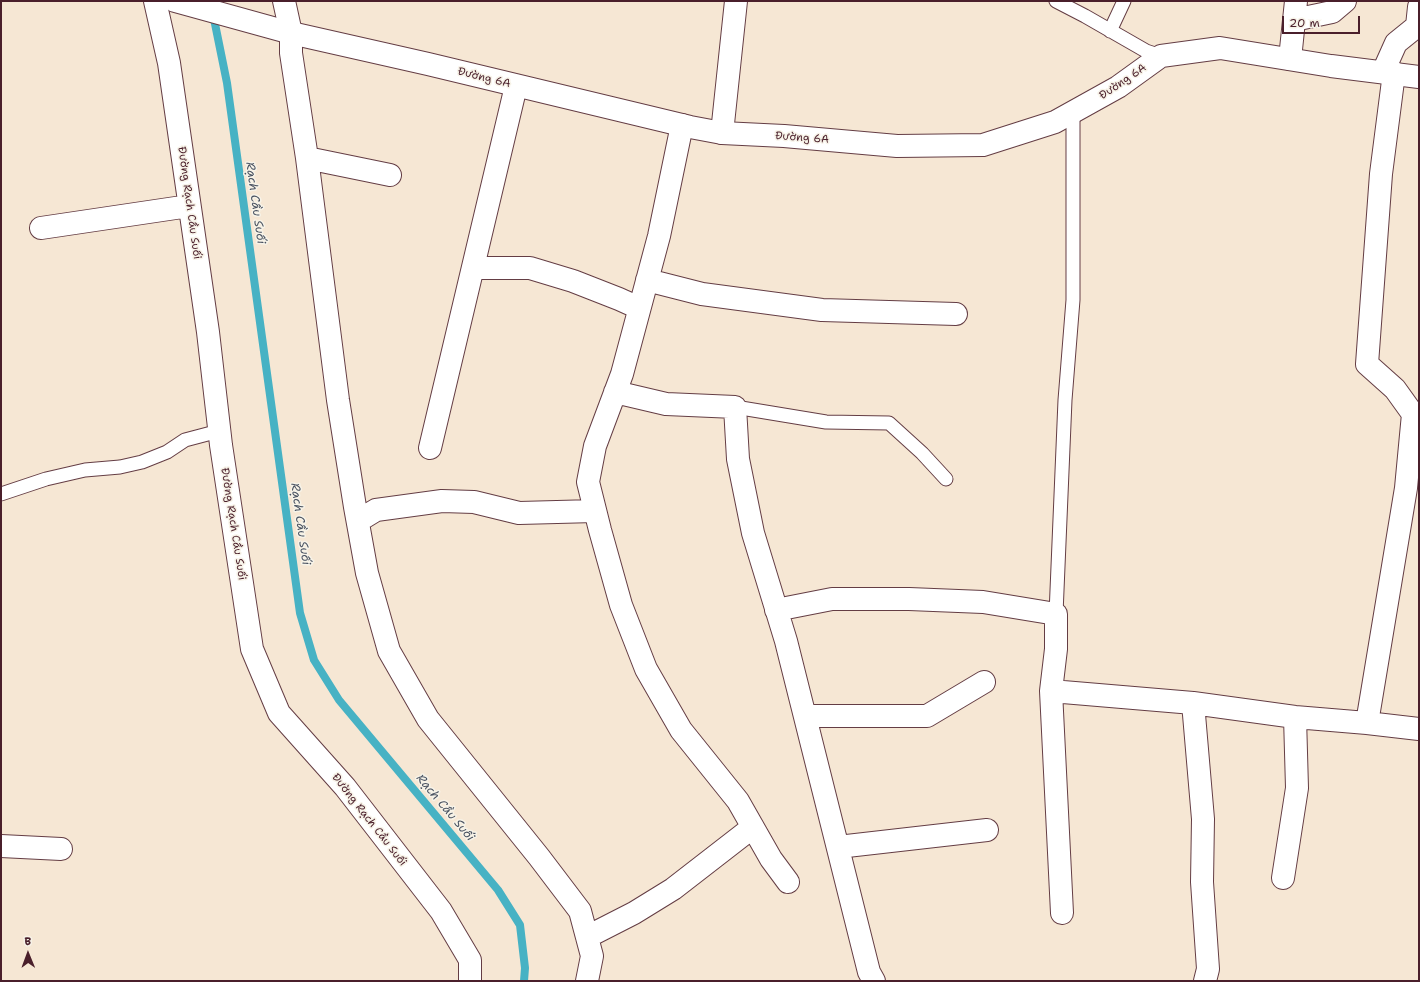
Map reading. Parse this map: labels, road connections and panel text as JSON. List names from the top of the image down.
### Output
{
  "streets": {
    "street": ["Đường 6A", "Đường Rạch Cầu Suối"]
  },
  "water": ["Rạch Cầu Suối"],
  "scale_bar": "20 m",
  "north": "top"
}
